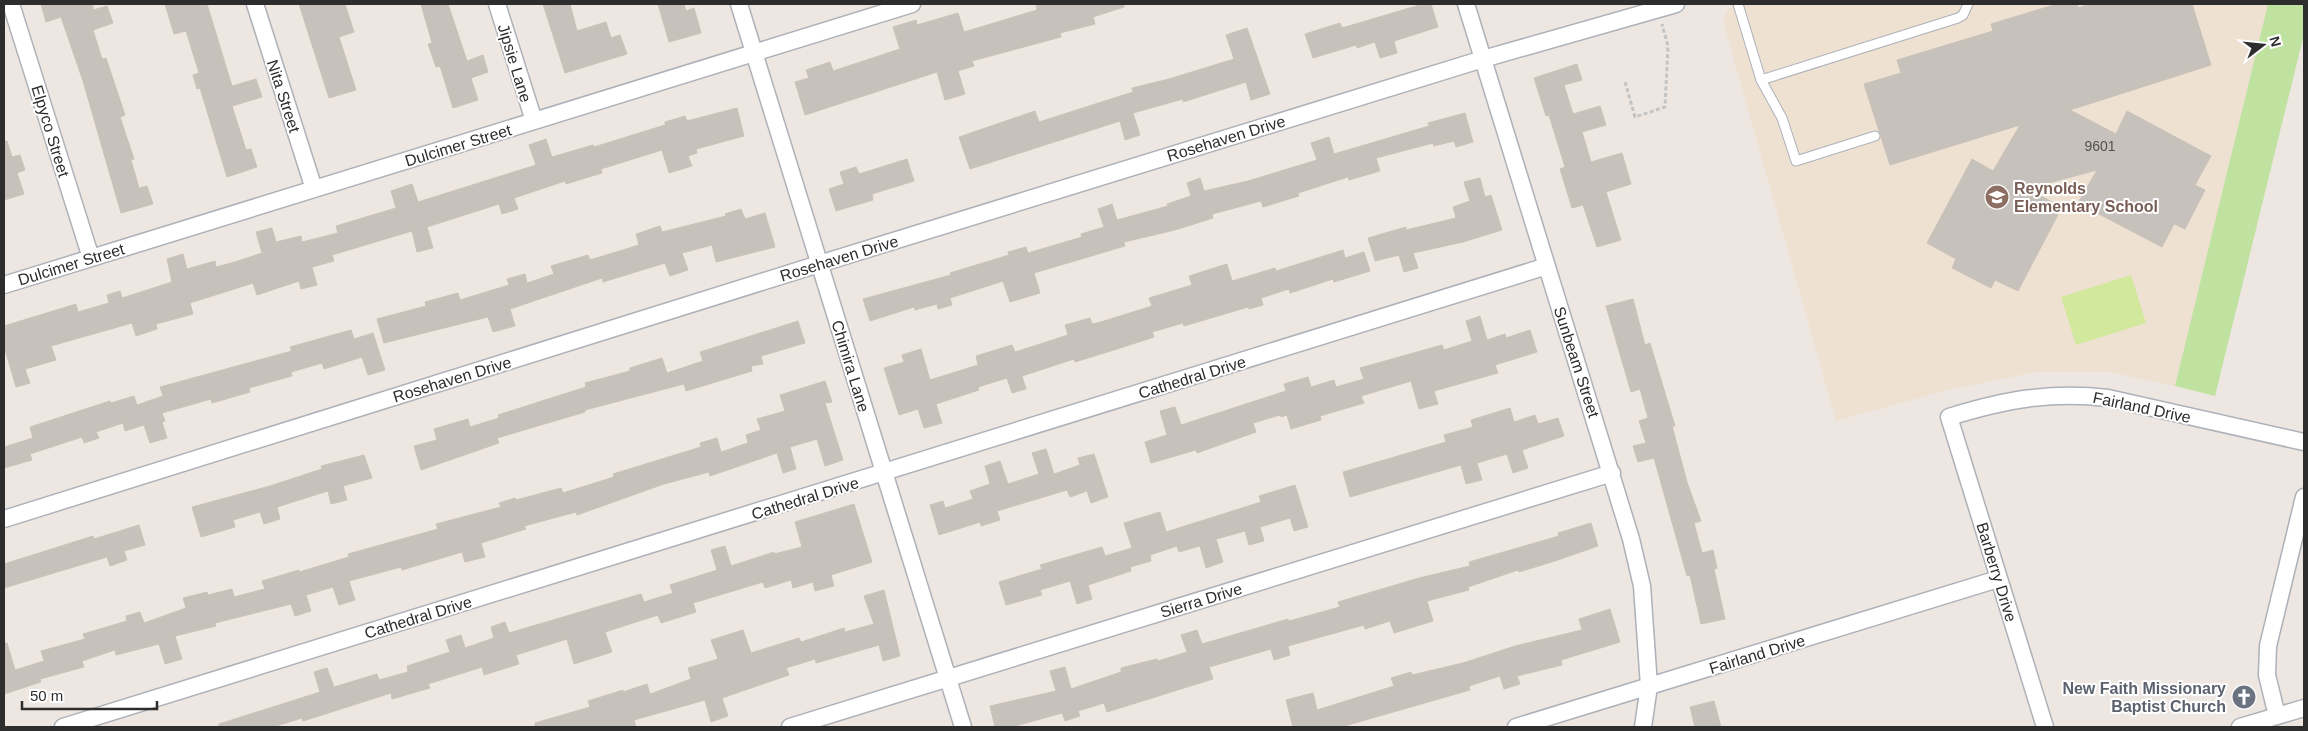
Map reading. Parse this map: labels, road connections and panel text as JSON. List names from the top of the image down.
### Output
{
  "streets": {
    "street": [
      "Jipsie Lane",
      "Nita Street",
      "Elpyco Street",
      "Rosehaven Drive",
      "Dulcimer Street",
      "Sunbeam Street",
      "Chimira Lane",
      "Cathedral Drive",
      "Fairland Drive",
      "Barberry Drive",
      "Sierra Drive"
    ]
  },
  "crossings": [
    ["Jipsie Lane", "Dulcimer Street"],
    ["Nita Street", "Dulcimer Street"],
    ["Elpyco Street", "Dulcimer Street"],
    ["Rosehaven Drive", "Sunbeam Street"],
    ["Rosehaven Drive", "Chimira Lane"],
    ["Dulcimer Street", "Chimira Lane"],
    ["Sunbeam Street", "Cathedral Drive"],
    ["Sunbeam Street", "Fairland Drive"],
    ["Sunbeam Street", "Sierra Drive"],
    ["Chimira Lane", "Cathedral Drive"],
    ["Chimira Lane", "Sierra Drive"],
    ["Fairland Drive", "Barberry Drive"]
  ],
  "places": {
    "school or university": ["Reynolds Elementary School"],
    "church": ["New Faith Missionary Baptist Church"]
  },
  "house_numbers": ["9601"],
  "scale_bar": "50 m",
  "north": "right"
}
